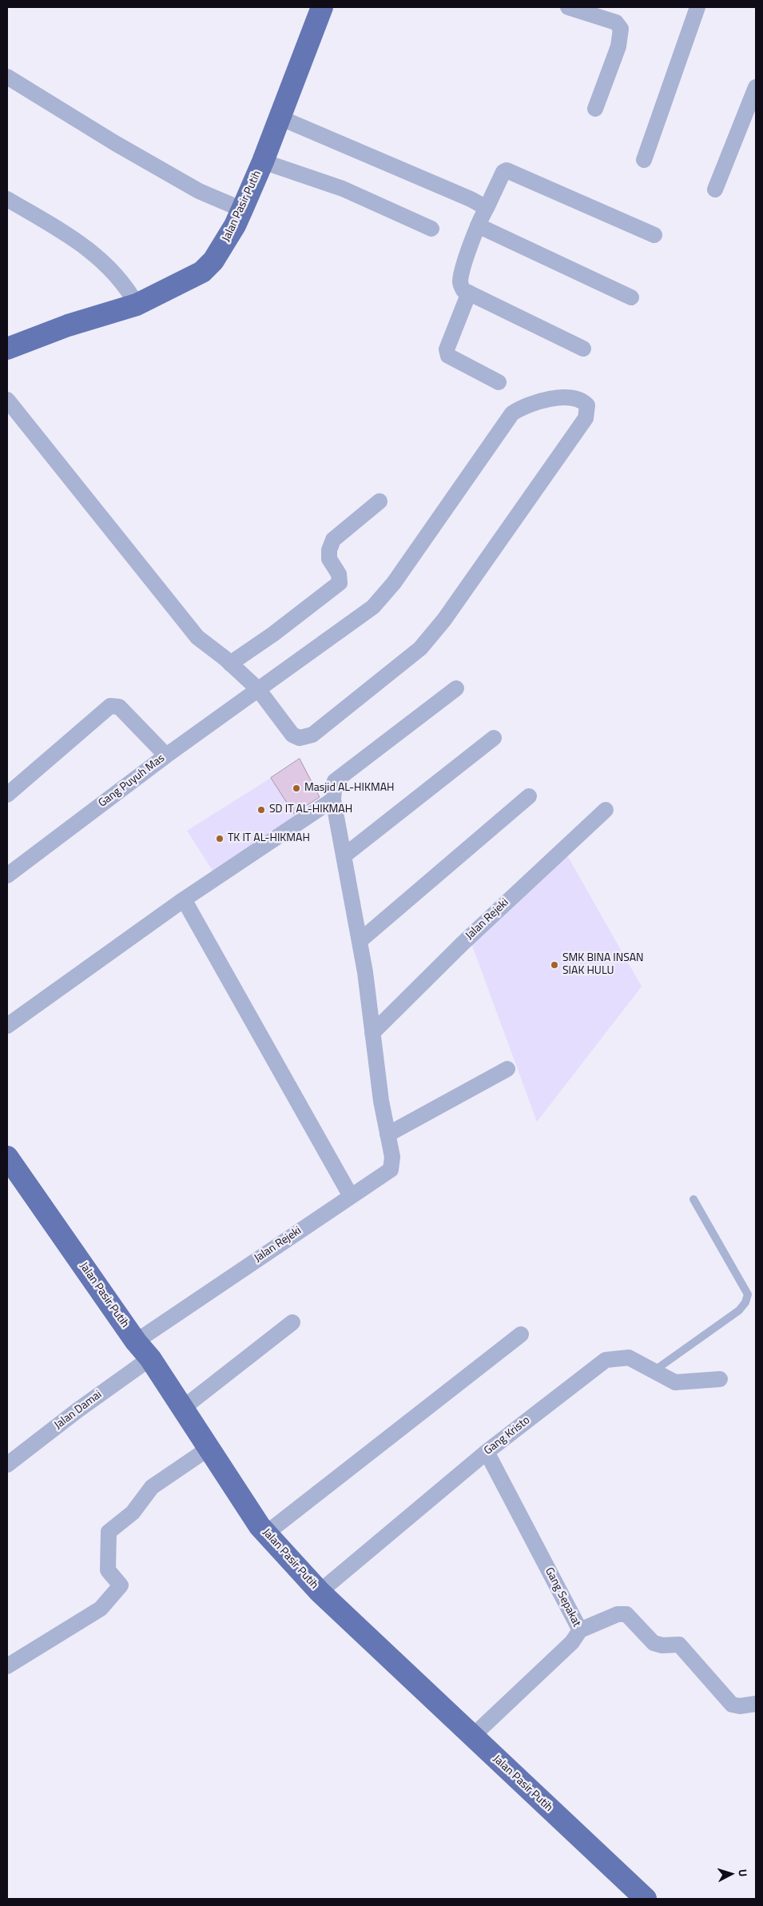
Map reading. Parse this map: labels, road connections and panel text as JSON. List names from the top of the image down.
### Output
{
  "streets": {
    "highway": ["Jalan Pasir Putih"],
    "street": [
      "Gang Puyuh Mas",
      "Jalan Rejeki",
      "Jalan Damai",
      "Gang Kristo",
      "Gang Sepakat"
    ]
  },
  "crossings": [
    ["Jalan Pasir Putih", "Jalan Rejeki"],
    ["Jalan Pasir Putih", "Jalan Damai"],
    ["Jalan Pasir Putih", "Gang Kristo"],
    ["Jalan Pasir Putih", "Gang Sepakat"],
    ["Gang Kristo", "Gang Sepakat"]
  ],
  "places": [
    "Masjid AL-HIKMAH",
    "SD IT AL-HIKMAH",
    "TK IT AL-HIKMAH",
    "SMK BINA INSAN SIAK HULU"
  ],
  "north": "right"
}
